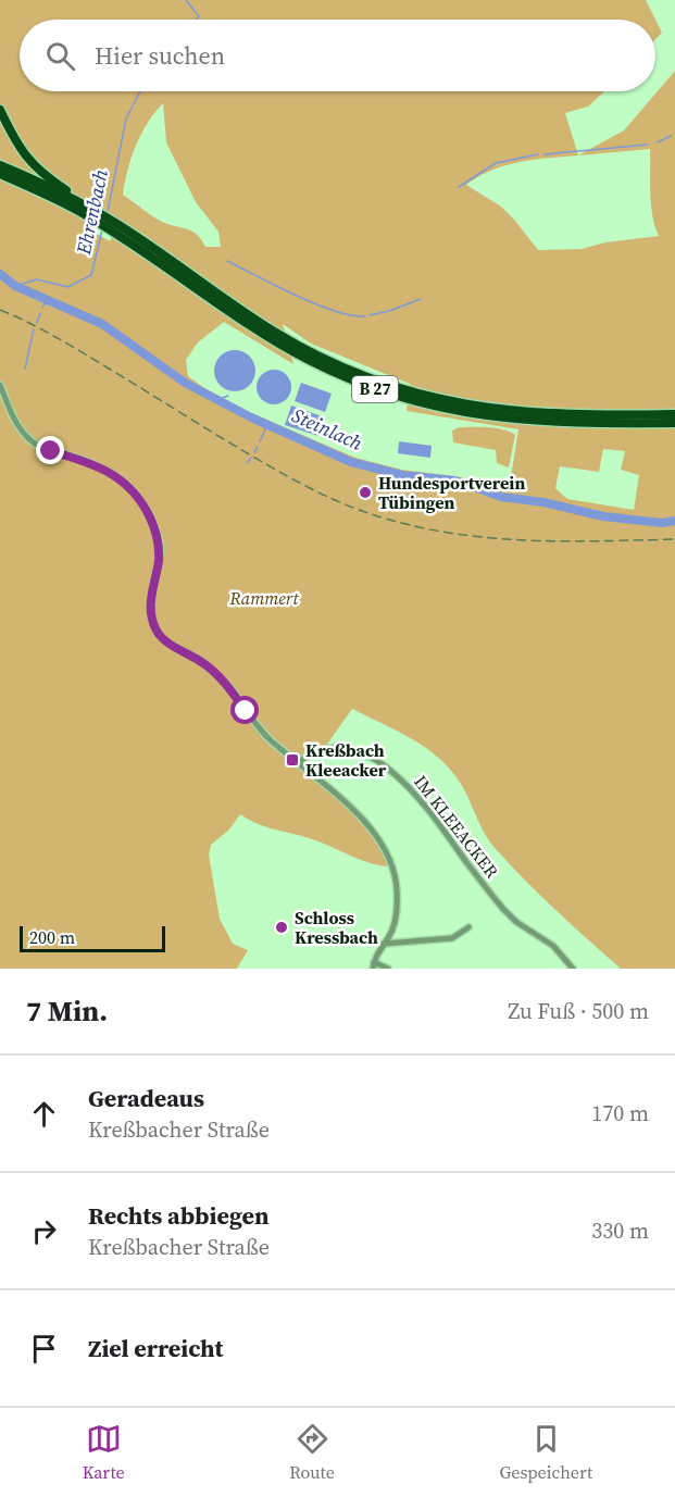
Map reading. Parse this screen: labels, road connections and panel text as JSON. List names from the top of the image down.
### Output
{
  "streets": {
    "highway": ["B 27"],
    "street": ["IM KLEEACKER"]
  },
  "water": ["Ehrenbach", "Steinlach"],
  "parks": ["Rammert"],
  "places": {
    "other": ["Hundesportverein Tübingen", "Schloss Kressbach"],
    "transit": ["Kreßbach Kleeacker"]
  },
  "scale_bar": "200 m",
  "page": {
    "search": "Hier suchen",
    "scale": "200 m",
    "heading": ["7 Min.", "Zu Fuß · 500 m"],
    "list": [
      ["Geradeaus", "Kreßbacher Straße", "170 m"],
      ["Rechts abbiegen", "Kreßbacher Straße", "330 m"],
      "Ziel erreicht"
    ],
    "nav": ["Karte", "Route", "Gespeichert"]
  }
}
